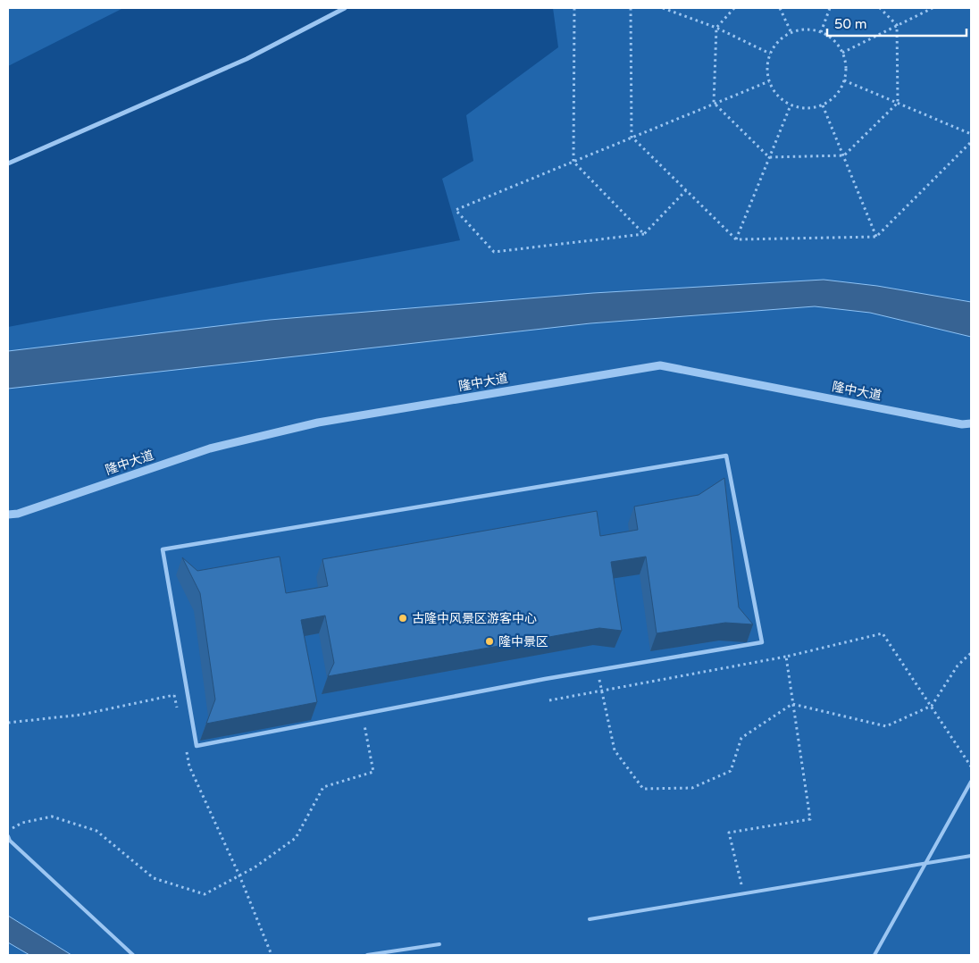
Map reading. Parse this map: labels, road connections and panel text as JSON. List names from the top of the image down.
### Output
{
  "streets": {
    "street": ["隆中大道"]
  },
  "places": ["古隆中风景区游客中心", "隆中景区"],
  "scale_bar": "50 m"
}
